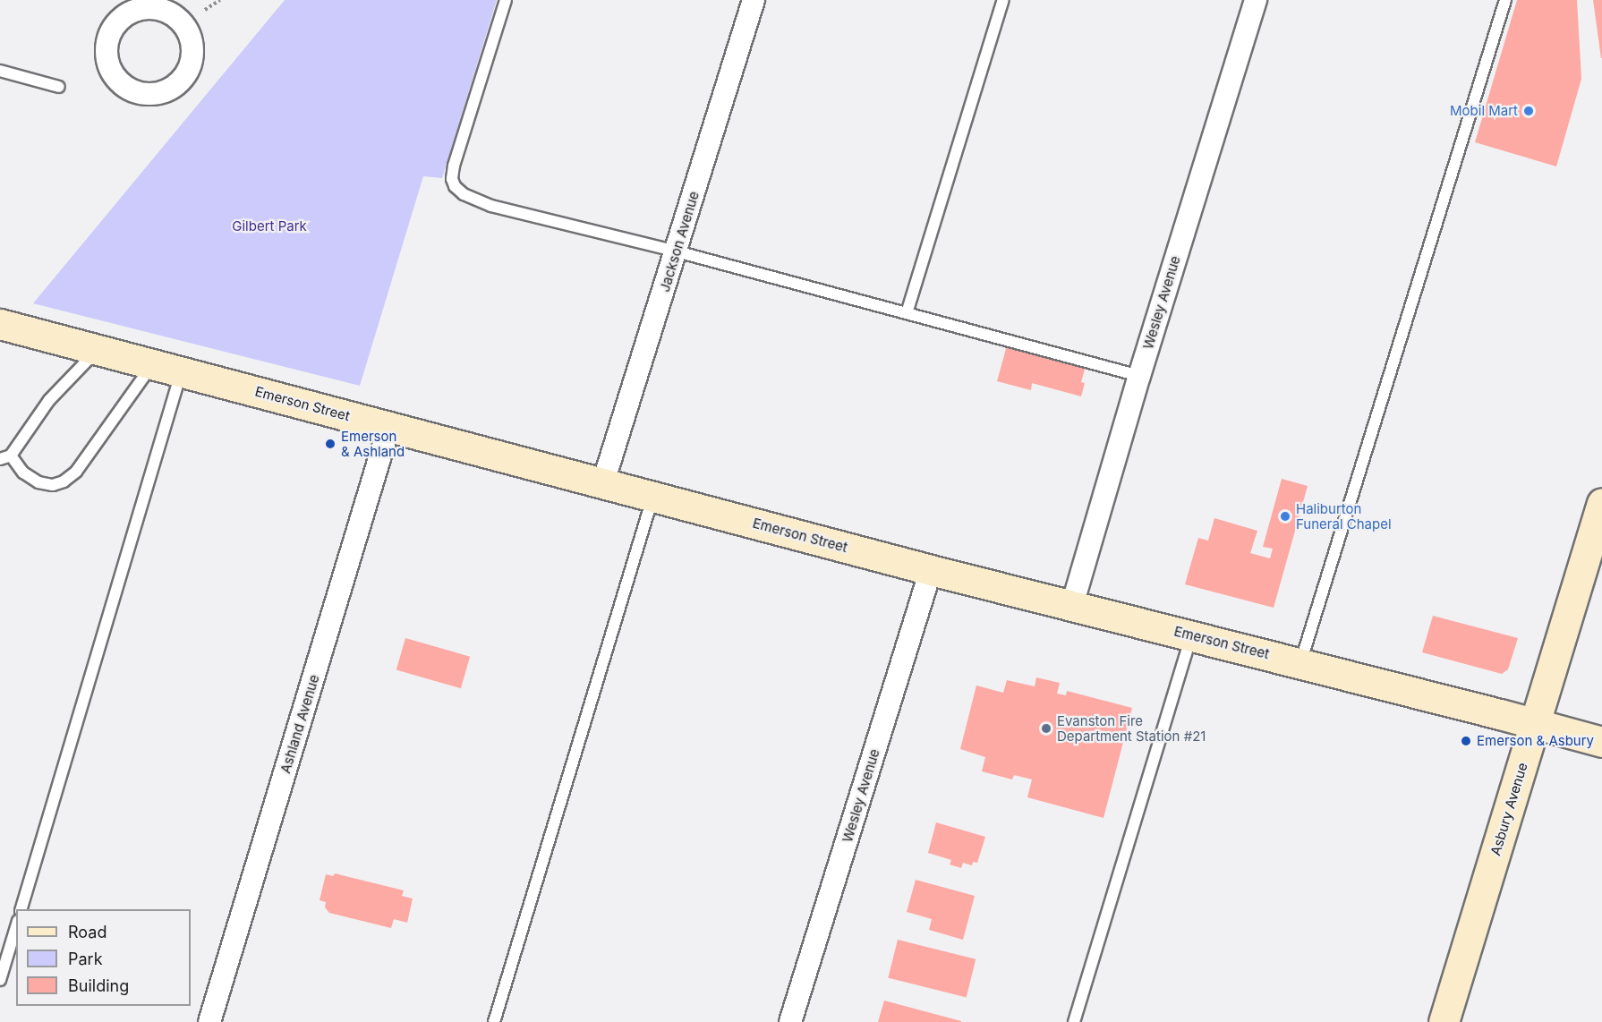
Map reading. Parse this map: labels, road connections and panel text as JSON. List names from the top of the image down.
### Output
{
  "streets": {
    "main road": ["Emerson Street", "Asbury Avenue"],
    "street": ["Jackson Avenue", "Wesley Avenue", "Ashland Avenue"]
  },
  "crossings": [
    ["Jackson Avenue", "Emerson Street"],
    ["Wesley Avenue", "Emerson Street"],
    ["Emerson Street", "Ashland Avenue"],
    ["Emerson Street", "Asbury Avenue"]
  ],
  "parks": ["Gilbert Park"],
  "places": [
    "Mobil Mart",
    "Emerson & Ashland",
    "Haliburton Funeral Chapel",
    "Evanston Fire Department Station #21",
    "Emerson & Asbury"
  ],
  "legend": ["Road", "Park", "Building"]
}
